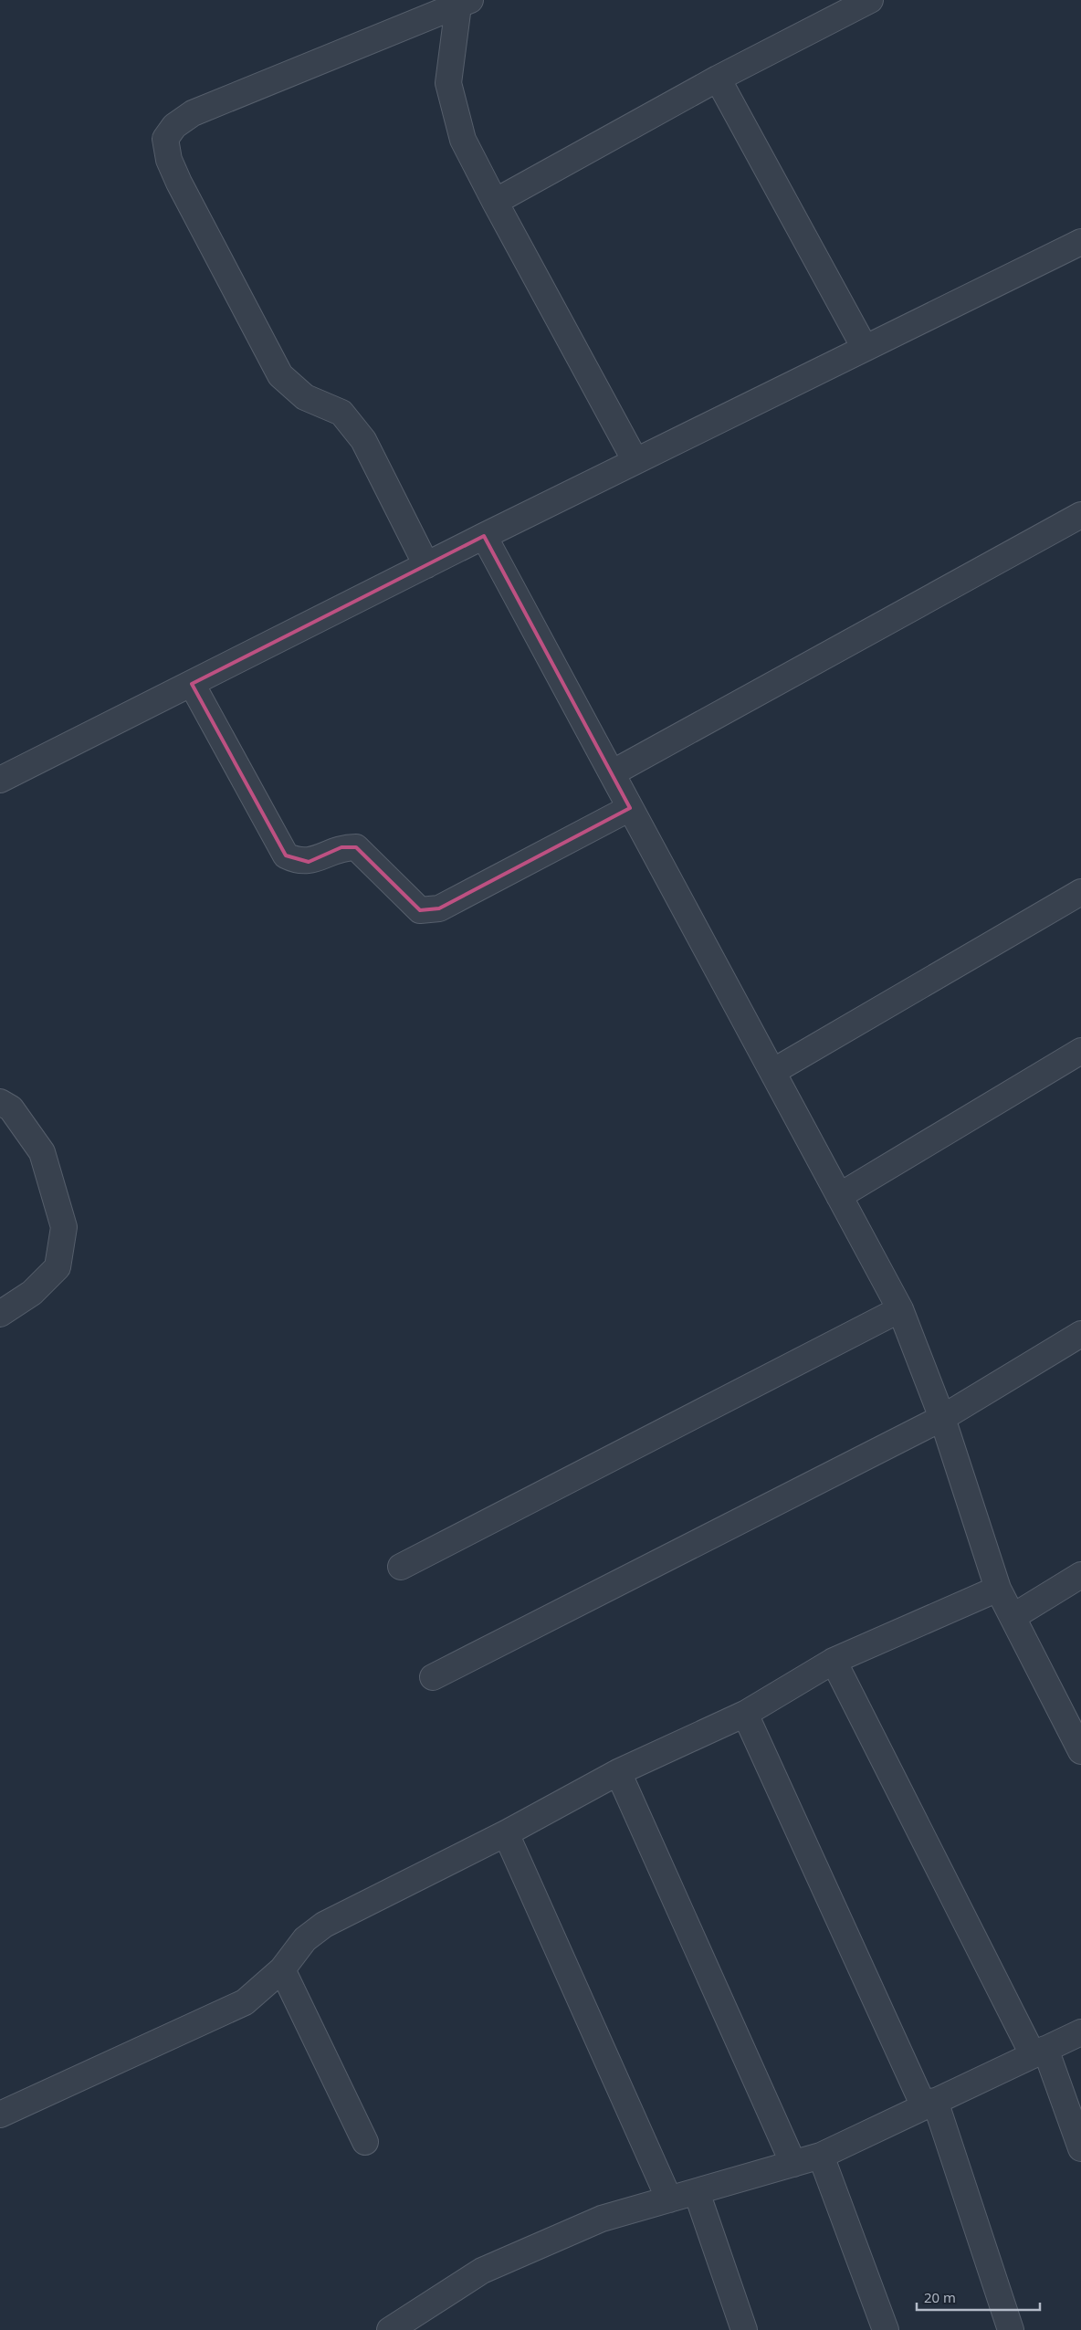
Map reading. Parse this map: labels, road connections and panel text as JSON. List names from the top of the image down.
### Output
{
  "scale_bar": "20 m"
}
